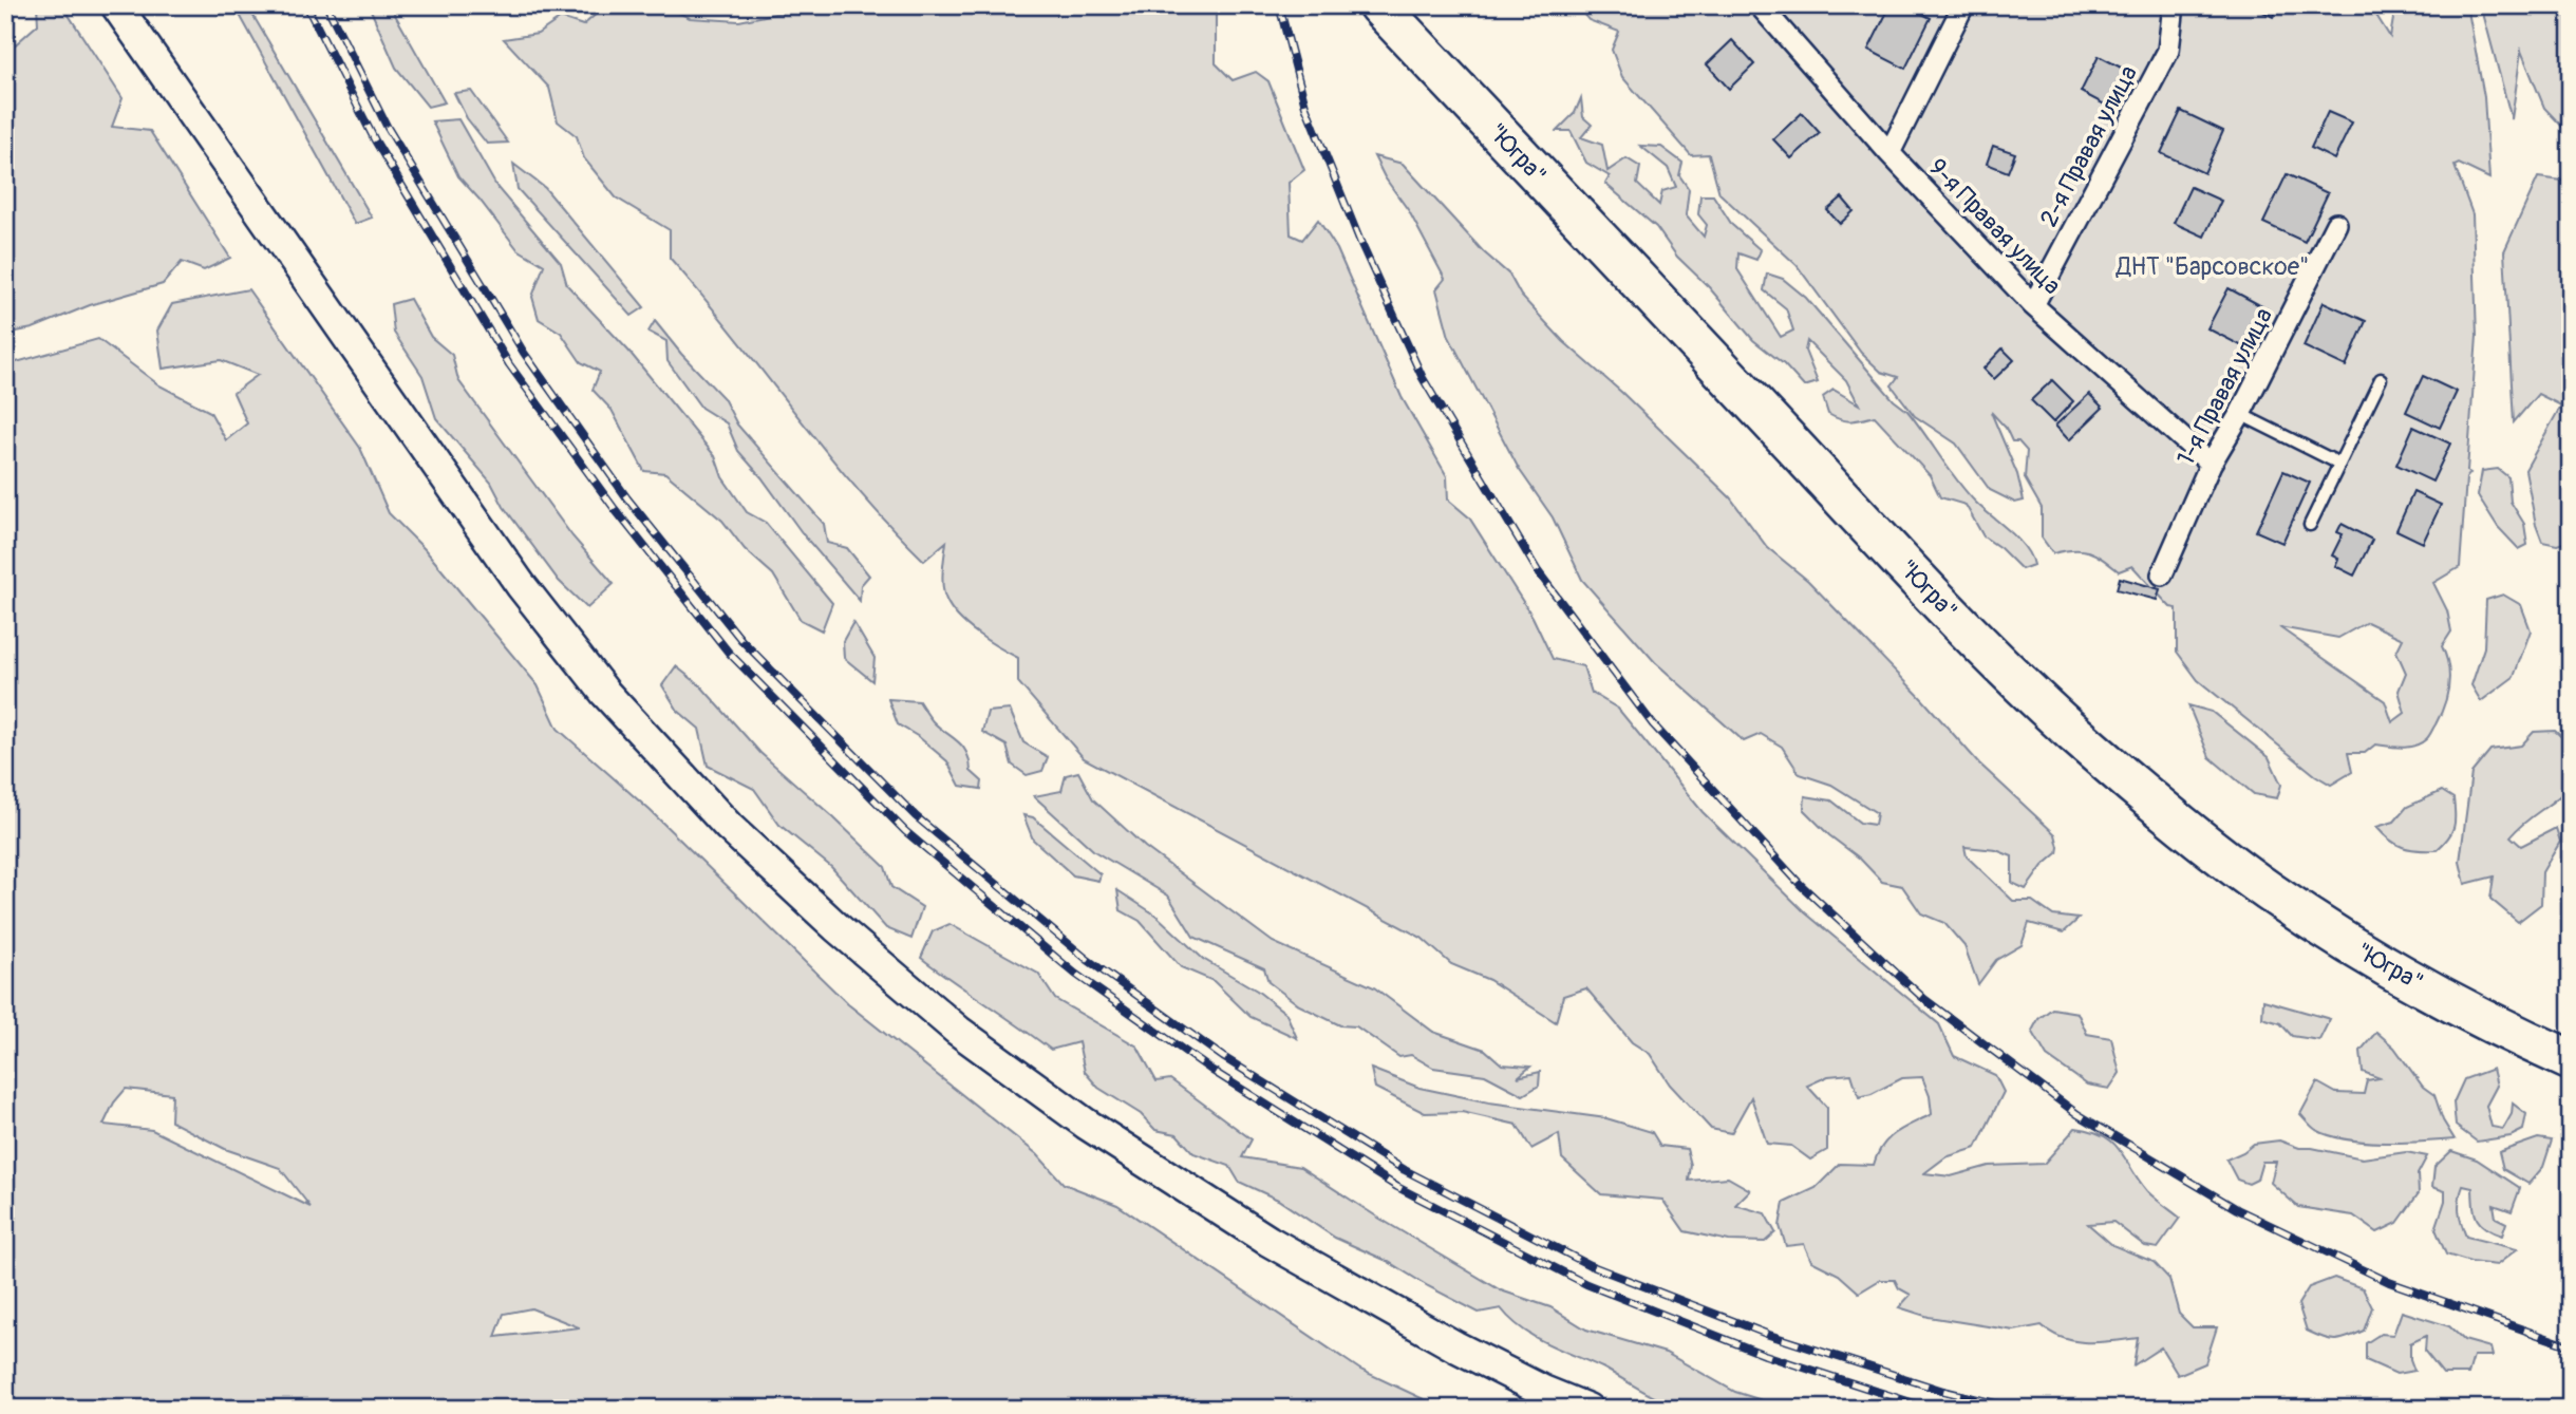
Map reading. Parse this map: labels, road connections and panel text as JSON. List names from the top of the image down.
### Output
{
  "streets": {
    "highway": ["\"Югра\""],
    "street": ["2-я Правая улица", "9-я Правая улица", "1-я Правая улица"]
  },
  "crossings": [
    ["2-я Правая улица", "9-я Правая улица"],
    ["9-я Правая улица", "1-я Правая улица"]
  ],
  "parks": ["ДНТ \"Барсовское\""]
}
